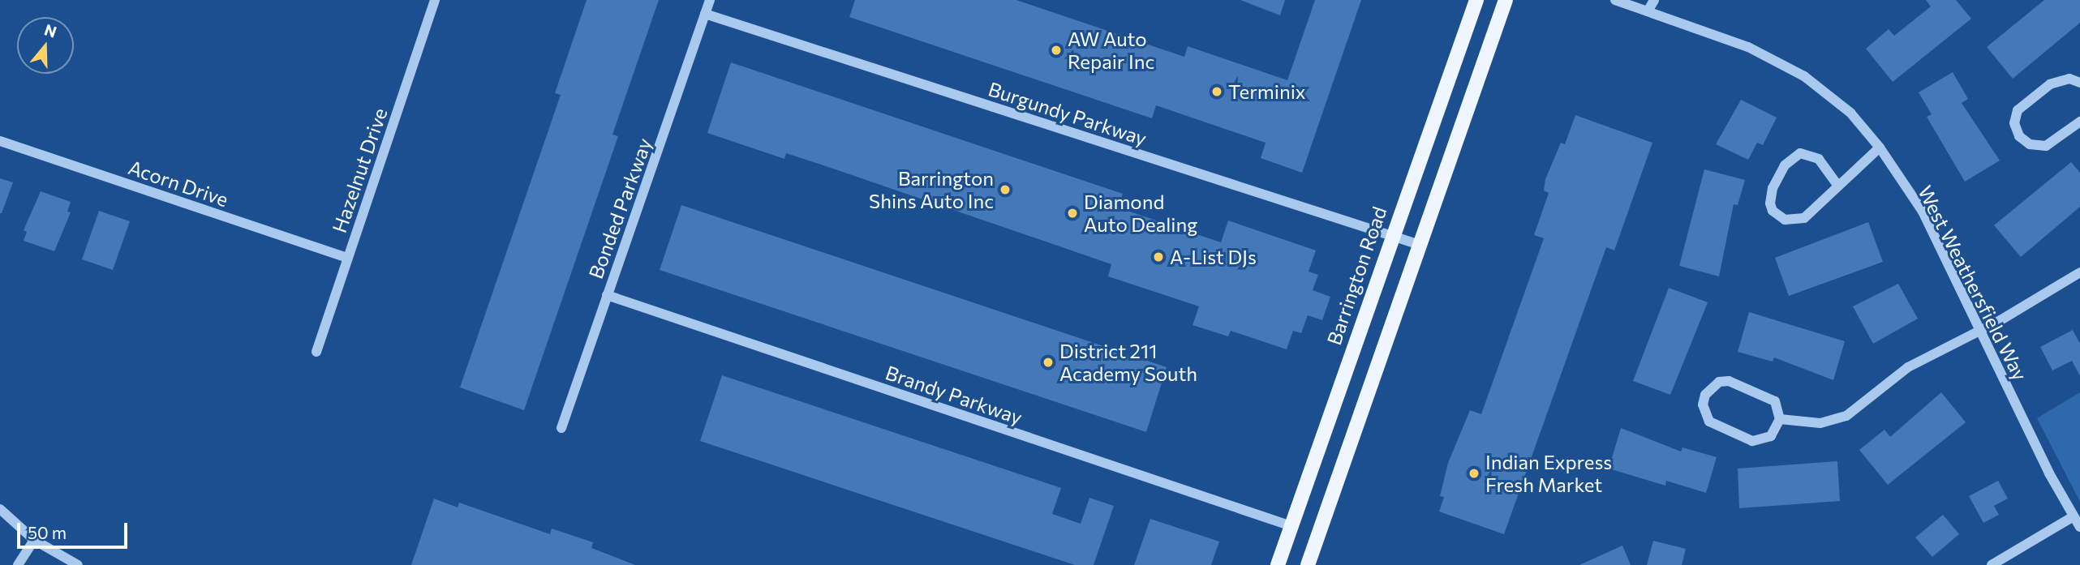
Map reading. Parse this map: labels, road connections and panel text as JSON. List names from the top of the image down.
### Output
{
  "streets": {
    "main road": ["Barrington Road"],
    "street": [
      "Burgundy Parkway",
      "Hazelnut Drive",
      "Acorn Drive",
      "Bonded Parkway",
      "West Weathersfield Way",
      "Brandy Parkway"
    ]
  },
  "crossings": [
    ["Burgundy Parkway", "Bonded Parkway"],
    ["Burgundy Parkway", "Barrington Road"],
    ["Hazelnut Drive", "Acorn Drive"],
    ["Bonded Parkway", "Brandy Parkway"],
    ["Barrington Road", "Brandy Parkway"]
  ],
  "places": [
    "AW Auto Repair Inc",
    "Terminix",
    "Barrington Shins Auto Inc",
    "Diamond Auto Dealing",
    "A-List DJs",
    "District 211 Academy South",
    "Indian Express Fresh Market"
  ],
  "scale_bar": "50 m",
  "north": "top"
}
